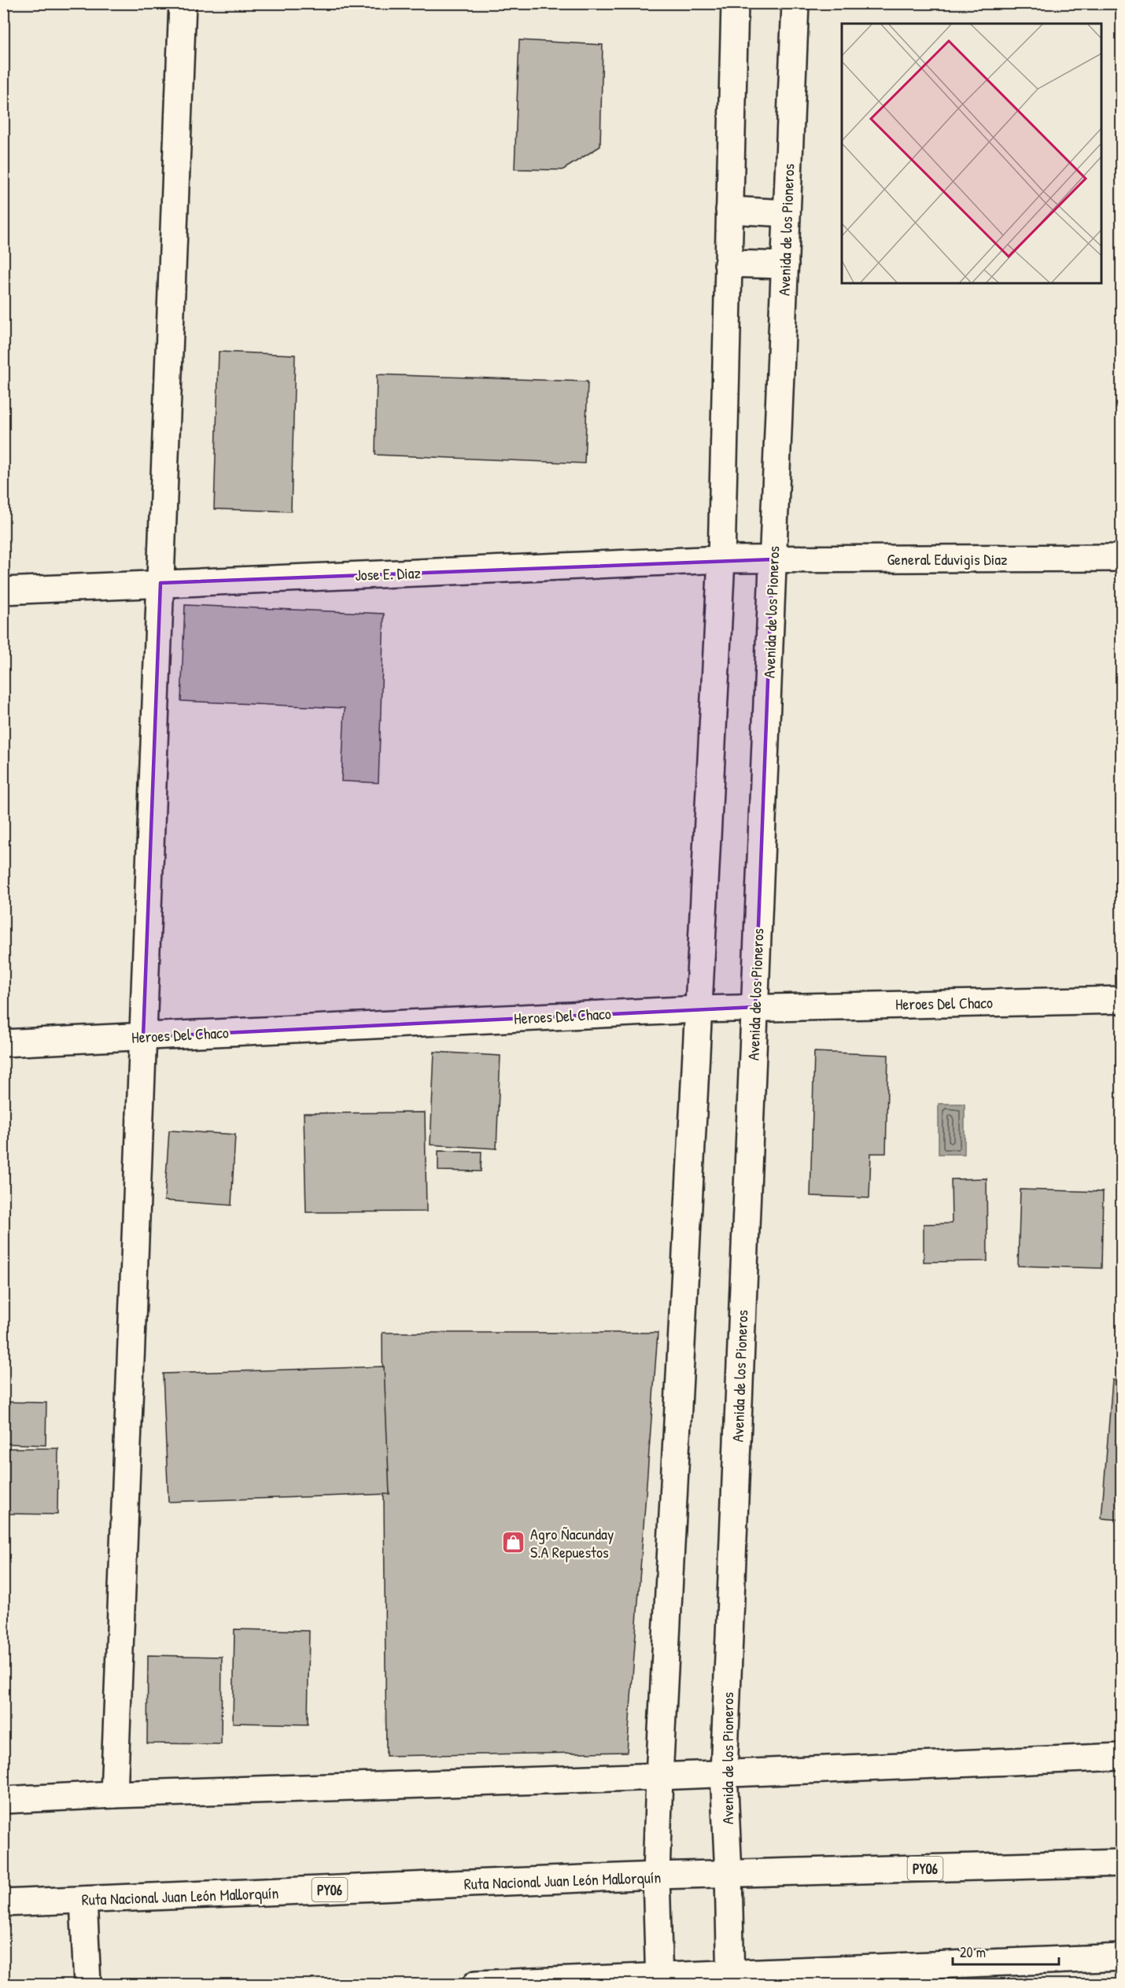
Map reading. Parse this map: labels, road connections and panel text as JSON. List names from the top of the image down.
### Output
{
  "streets": {
    "main road": [
      "Avenida de los Pioneros",
      "General Eduvigis Diaz",
      "Jose E. Diaz",
      "Heroes Del Chaco",
      "PY06",
      "Ruta Nacional Juan León Mallorquín"
    ]
  },
  "crossings": [
    ["Avenida de los Pioneros", "General Eduvigis Diaz"],
    ["Avenida de los Pioneros", "Jose E. Diaz"],
    ["Avenida de los Pioneros", "Heroes Del Chaco"],
    ["Avenida de los Pioneros", "Ruta Nacional Juan León Mallorquín"],
    ["General Eduvigis Diaz", "Jose E. Diaz"]
  ],
  "places": {
    "shop": ["Agro Ñacunday S.A Repuestos"]
  },
  "scale_bar": "20 m"
}
